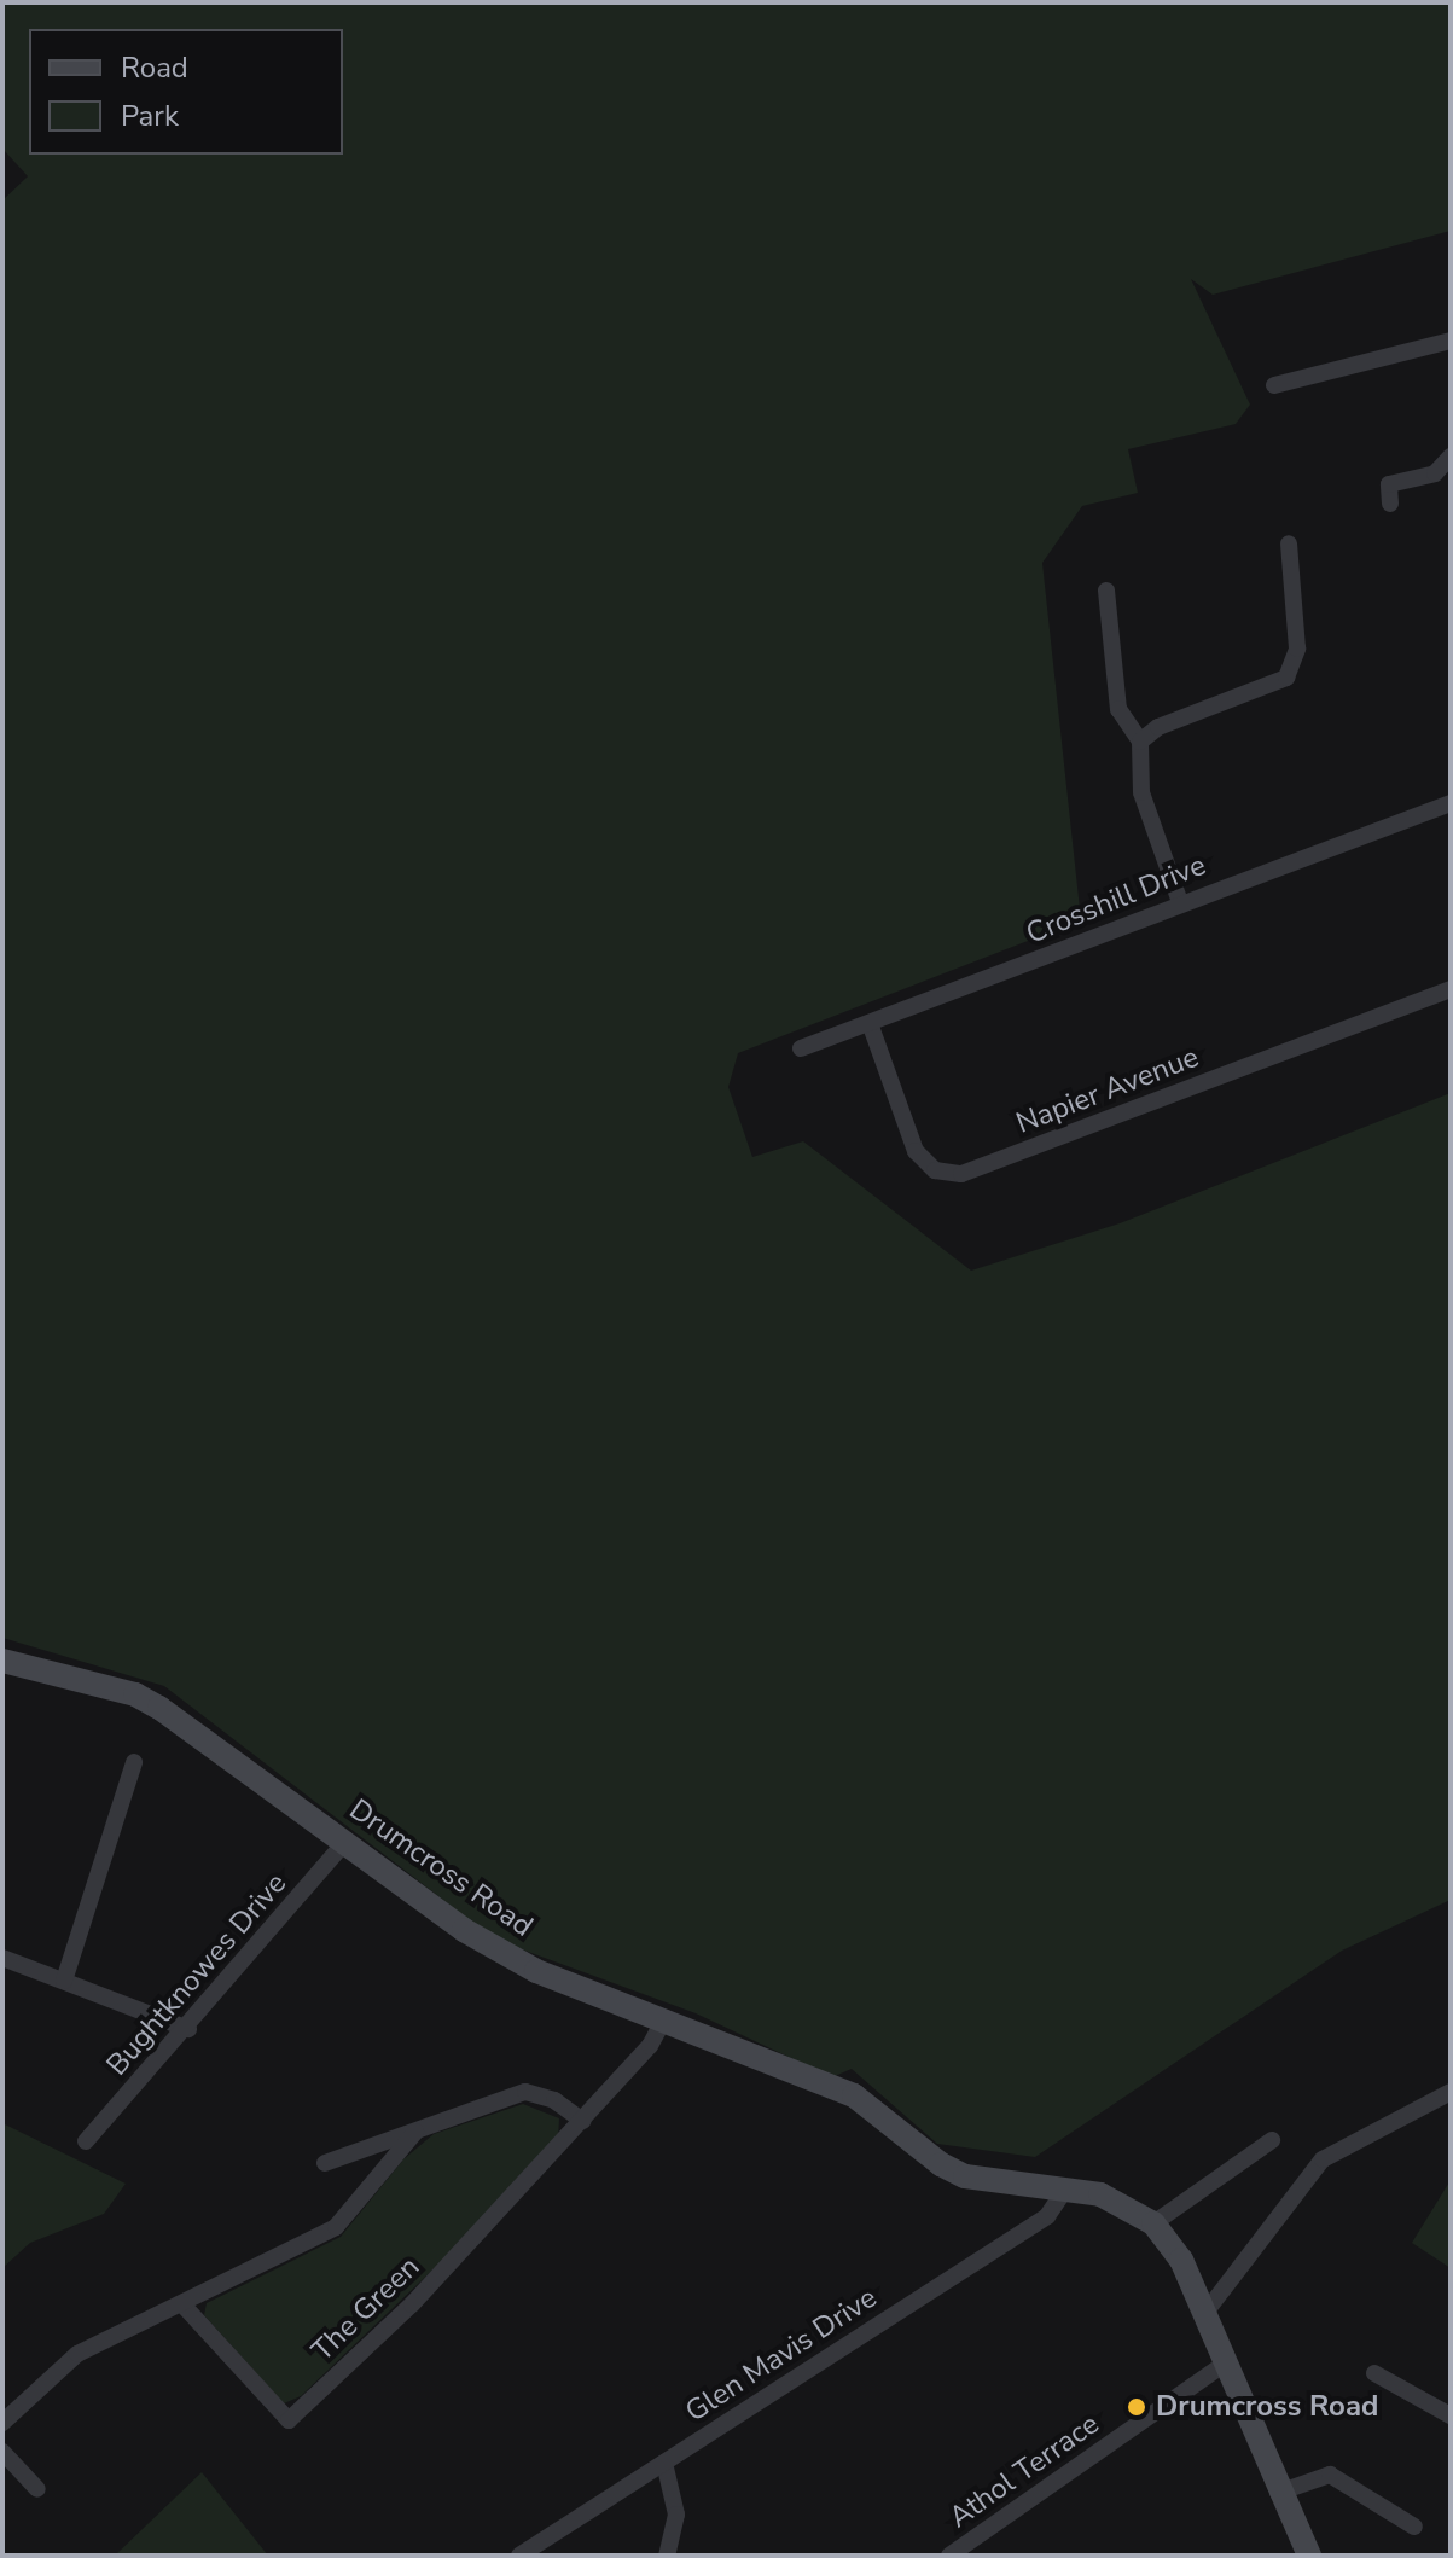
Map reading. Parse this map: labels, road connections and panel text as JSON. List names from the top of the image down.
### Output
{
  "streets": {
    "street": [
      "Crosshill Drive",
      "Napier Avenue",
      "Drumcross Road",
      "Bughtknowes Drive",
      "The Green",
      "Glen Mavis Drive",
      "Athol Terrace"
    ]
  },
  "crossings": [
    ["Crosshill Drive", "Napier Avenue"],
    ["Drumcross Road", "Bughtknowes Drive"],
    ["Drumcross Road", "The Green"],
    ["Drumcross Road", "Glen Mavis Drive"],
    ["Drumcross Road", "Athol Terrace"]
  ],
  "places": ["Drumcross Road"],
  "legend": ["Road", "Park"]
}
